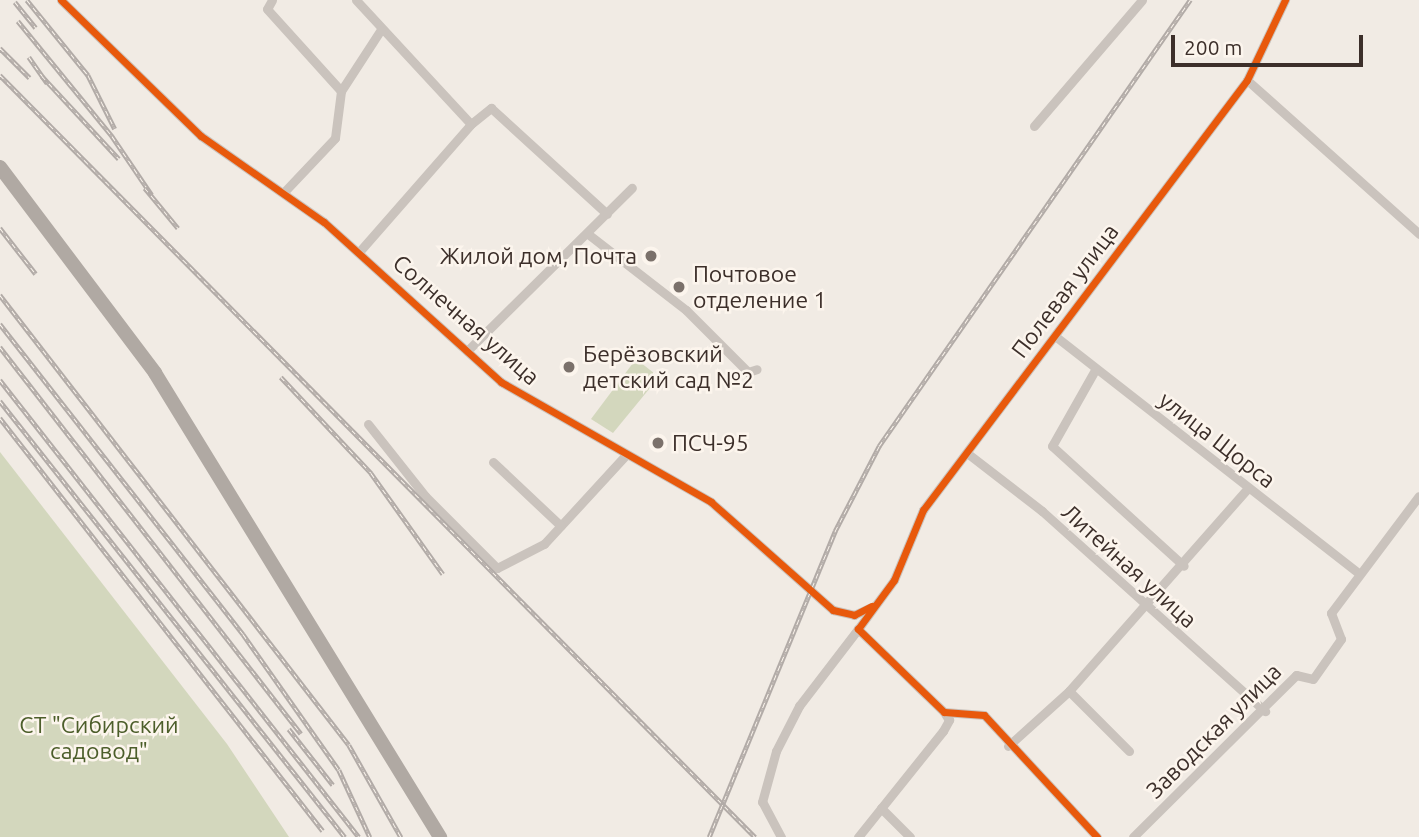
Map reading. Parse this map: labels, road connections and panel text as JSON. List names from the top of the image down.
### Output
{
  "streets": {
    "street": [
      "Полевая улица",
      "Солнечная улица",
      "улица Щорса",
      "Литейная улица",
      "Заводская улица"
    ]
  },
  "crossings": [
    ["Полевая улица", "Солнечная улица"],
    ["Полевая улица", "улица Щорса"],
    ["Полевая улица", "Литейная улица"],
    ["улица Щорса", "Заводская улица"],
    ["Литейная улица", "Заводская улица"]
  ],
  "parks": ["СТ \"Сибирский садовод\""],
  "places": [
    "Жилой дом, Почта",
    "Почтовое отделение 1",
    "Берёзовский детский сад №2",
    "ПСЧ-95"
  ],
  "scale_bar": "200 m"
}
